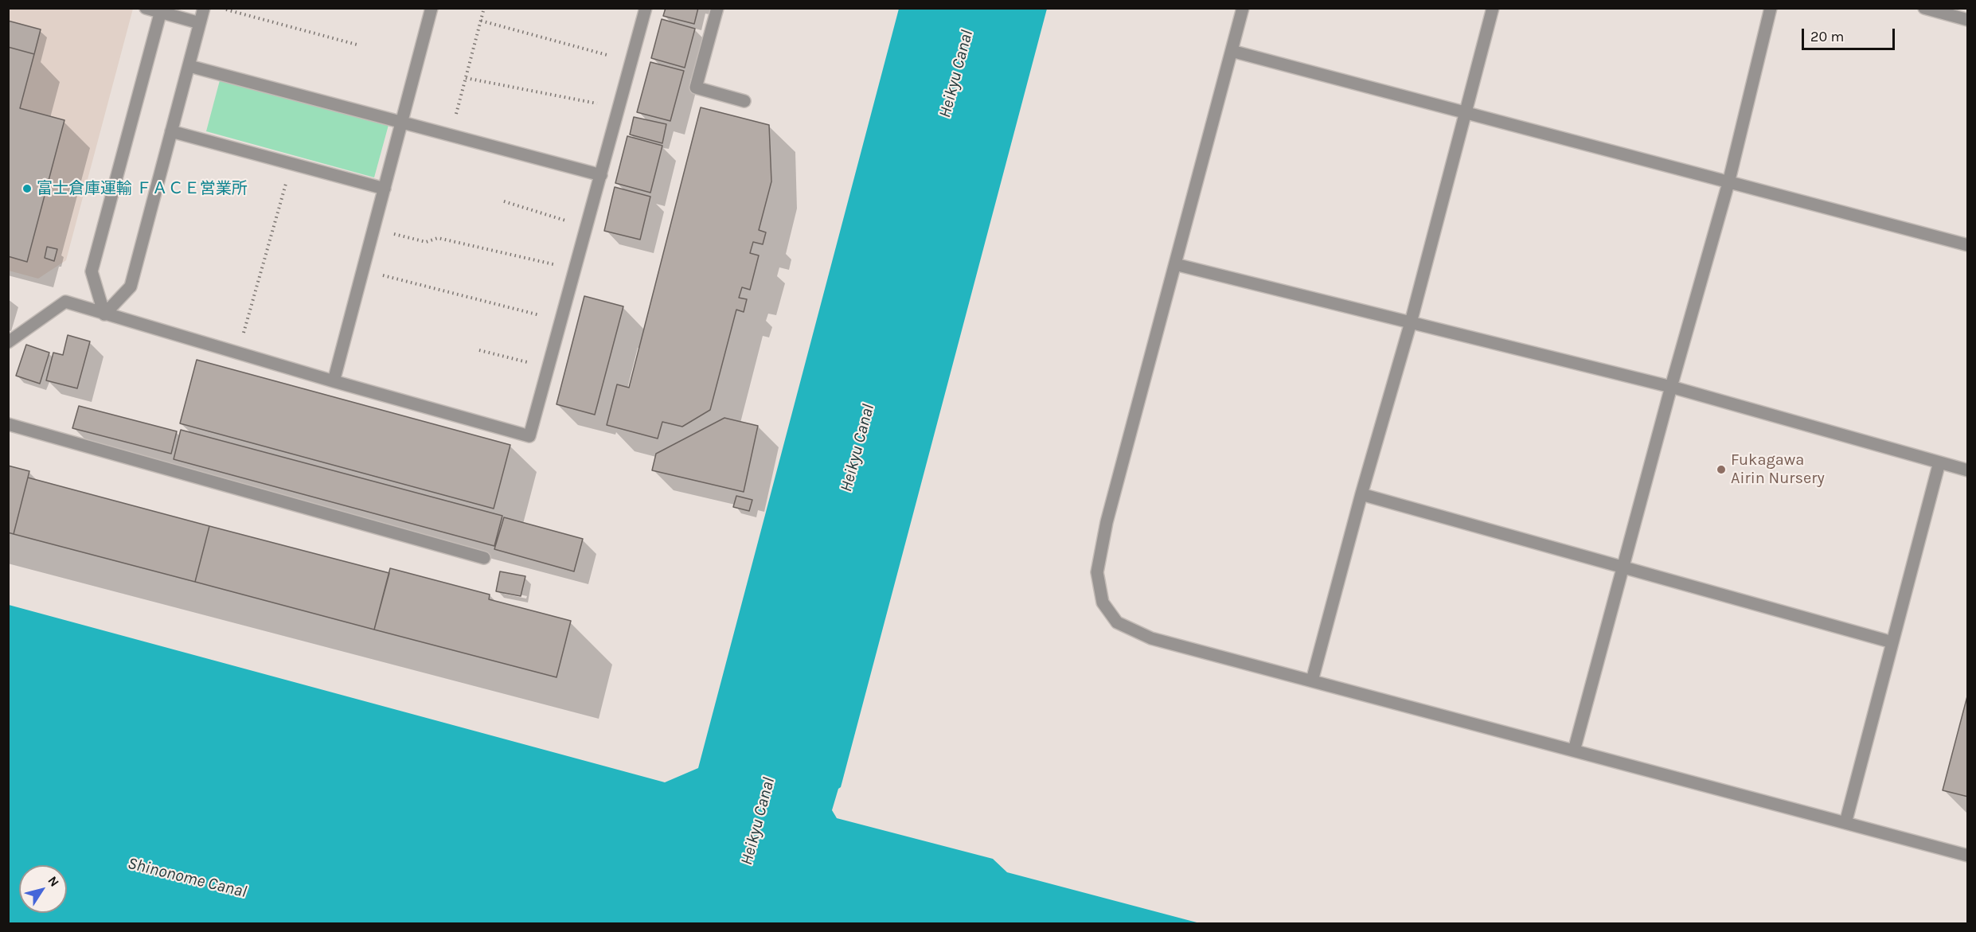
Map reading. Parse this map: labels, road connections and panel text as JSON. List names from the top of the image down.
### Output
{
  "water": ["Heikyu Canal", "Shinonome Canal"],
  "places": ["富士倉庫運輸 ＦＡＣＥ営業所", "Fukagawa Airin Nursery"],
  "scale_bar": "20 m",
  "north": "top right"
}
